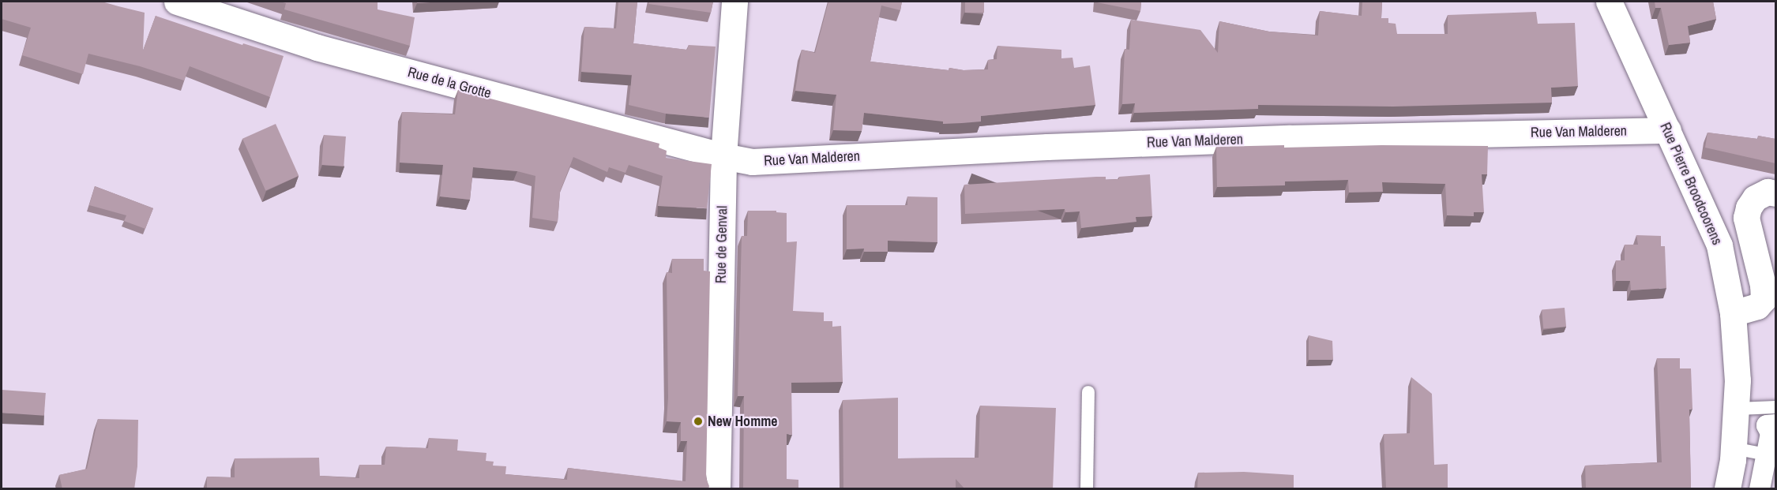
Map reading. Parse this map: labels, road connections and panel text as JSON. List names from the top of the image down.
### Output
{
  "streets": {
    "street": [
      "Rue de la Grotte",
      "Rue Van Malderen",
      "Rue Pierre Broodcoorens",
      "Rue de Genval"
    ]
  },
  "crossings": [
    ["Rue de la Grotte", "Rue Van Malderen"],
    ["Rue de la Grotte", "Rue de Genval"],
    ["Rue Van Malderen", "Rue Pierre Broodcoorens"],
    ["Rue Van Malderen", "Rue de Genval"]
  ],
  "places": ["New Homme"]
}
